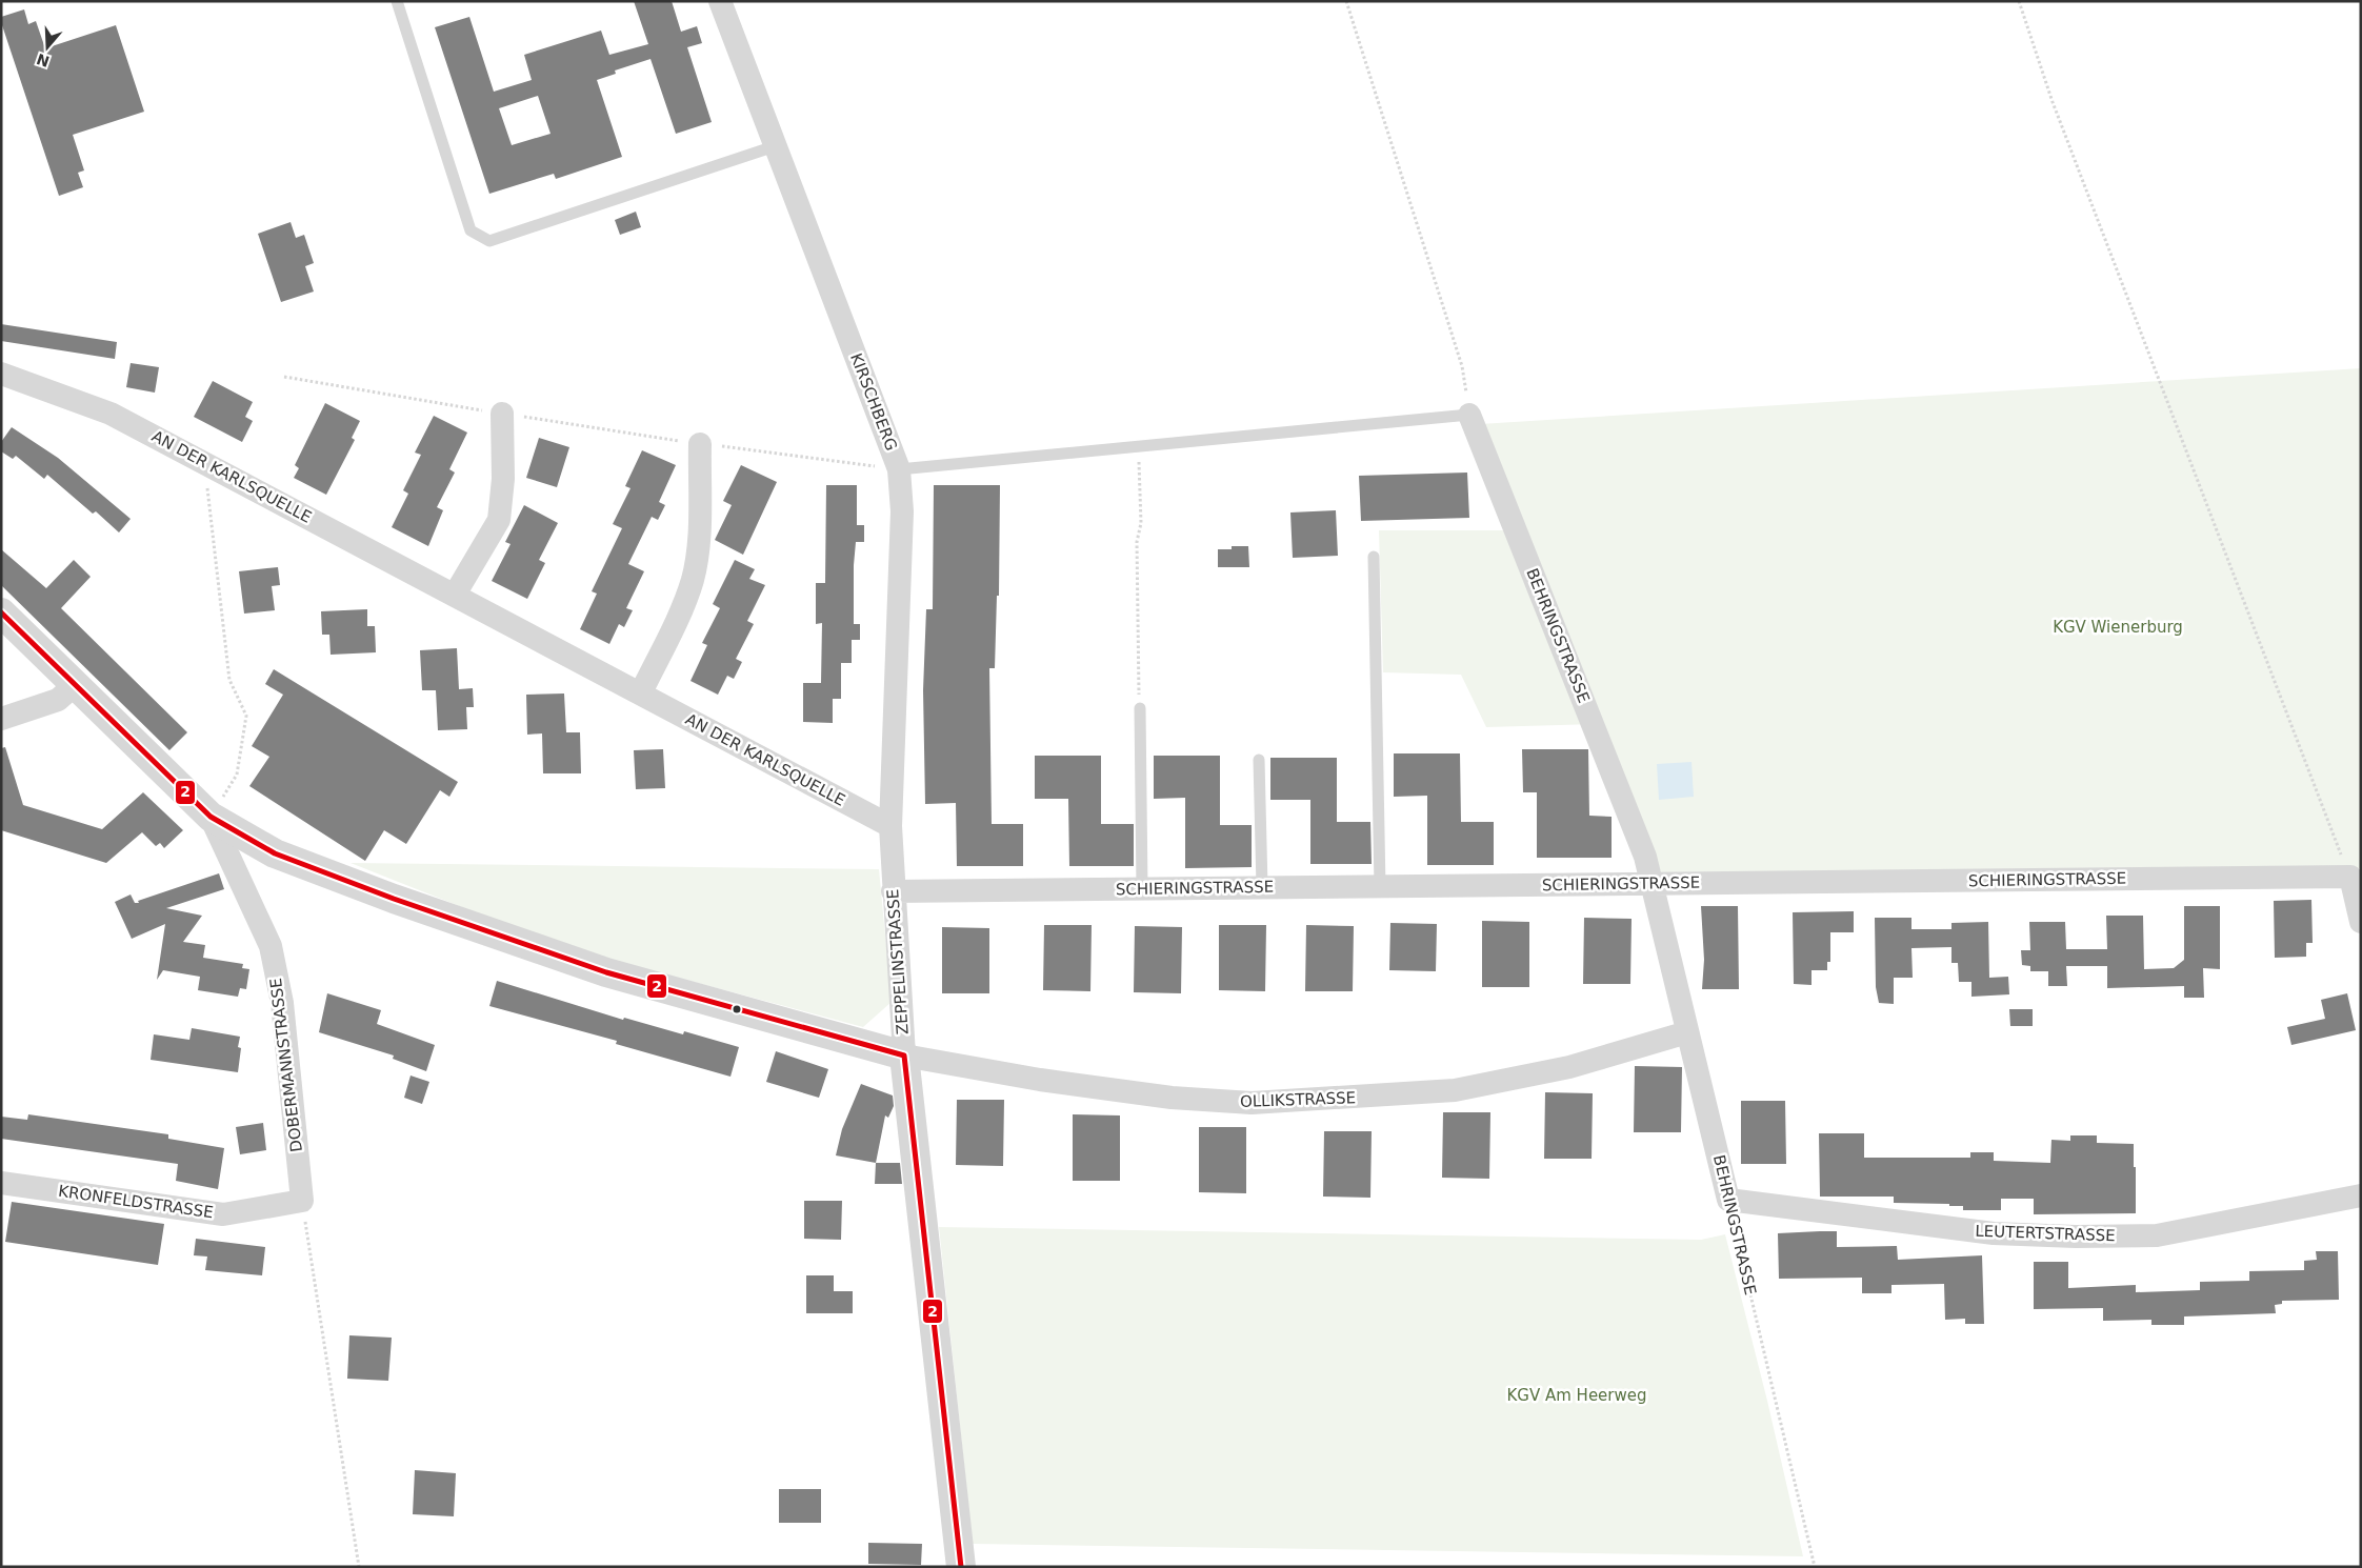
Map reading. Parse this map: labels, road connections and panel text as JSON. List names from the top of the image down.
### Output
{
  "streets": {
    "street": [
      "KIRSCHBERG",
      "AN DER KARLSQUELLE",
      "BEHRINGSTRASSE",
      "SCHIERINGSTRASSE",
      "ZEPPELINSTRASSE",
      "DOBERMANNSTRASSE",
      "OLLIKSTRASSE",
      "KRONFELDSTRASSE",
      "LEUTERTSTRASSE"
    ]
  },
  "crossings": [
    ["KIRSCHBERG", "AN DER KARLSQUELLE"],
    ["KIRSCHBERG", "ZEPPELINSTRASSE"],
    ["AN DER KARLSQUELLE", "ZEPPELINSTRASSE"],
    ["BEHRINGSTRASSE", "SCHIERINGSTRASSE"],
    ["BEHRINGSTRASSE", "OLLIKSTRASSE"],
    ["BEHRINGSTRASSE", "LEUTERTSTRASSE"],
    ["SCHIERINGSTRASSE", "ZEPPELINSTRASSE"],
    ["ZEPPELINSTRASSE", "OLLIKSTRASSE"],
    ["DOBERMANNSTRASSE", "KRONFELDSTRASSE"]
  ],
  "parks": ["KGV Wienerburg", "KGV Am Heerweg"],
  "lines": ["transit line 2"],
  "north": "bottom"
}
